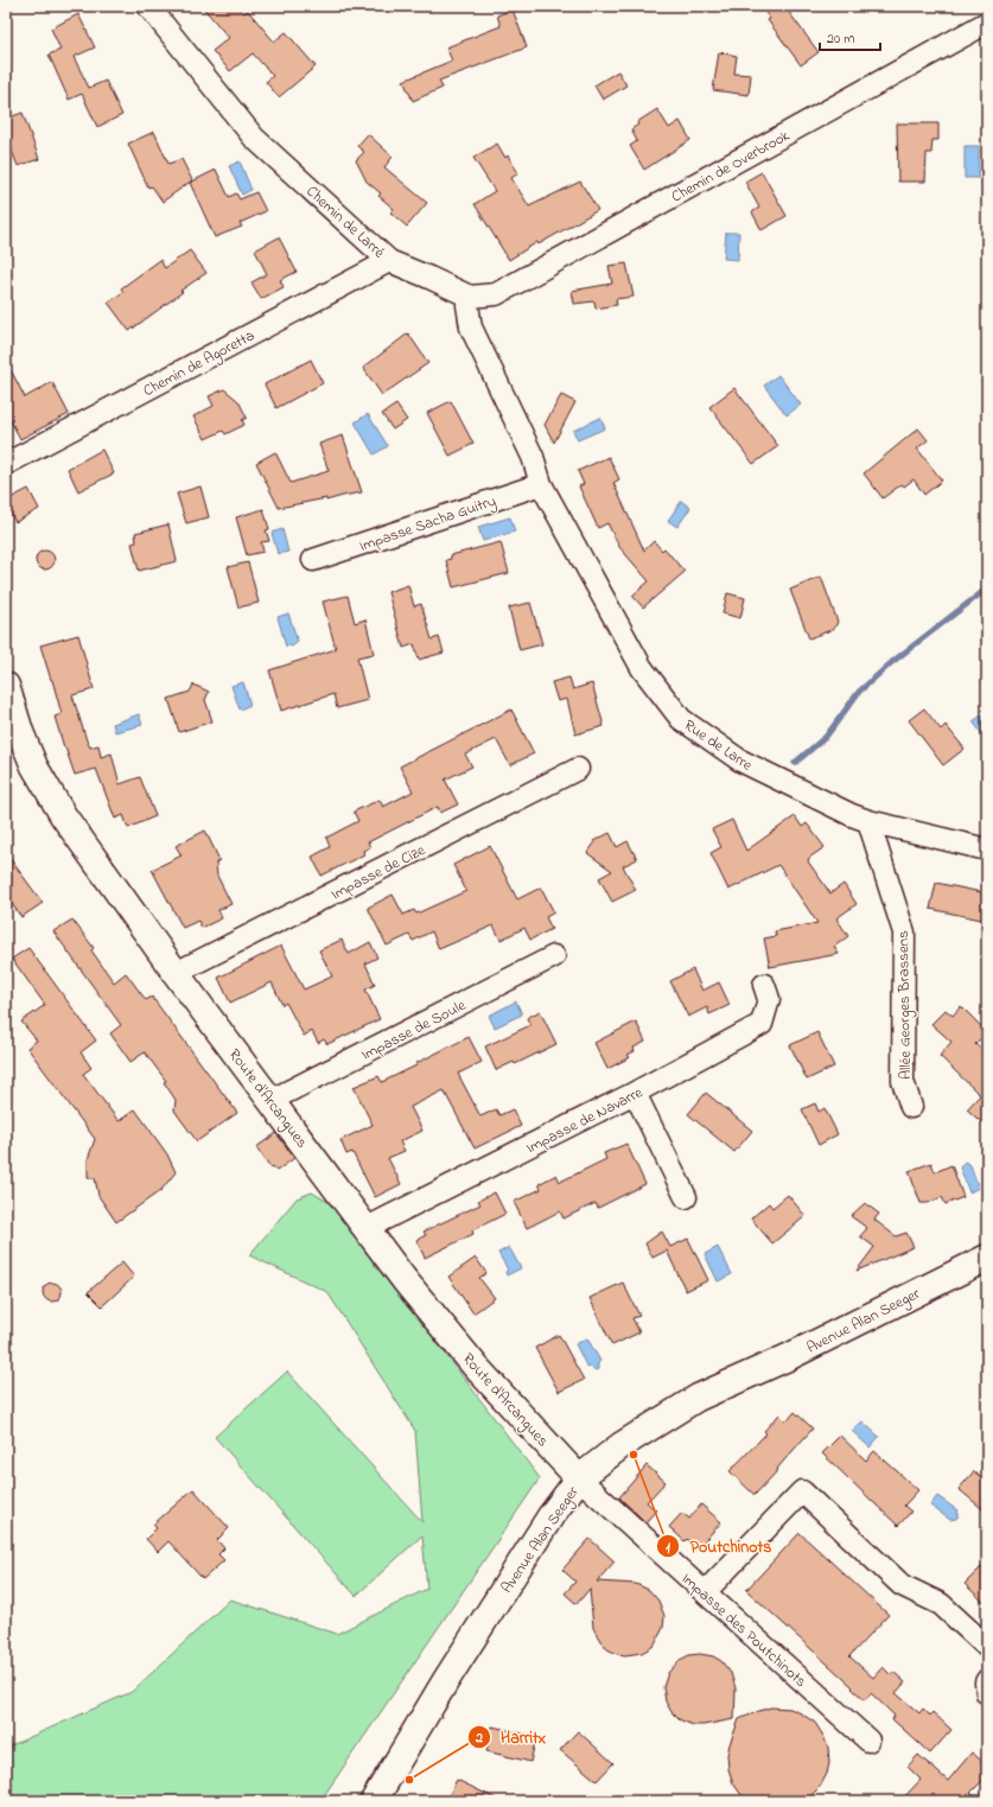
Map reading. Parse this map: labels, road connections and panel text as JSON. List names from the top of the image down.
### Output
{
  "streets": {
    "street": [
      "Chemin de Overbrook",
      "Chemin de Larré",
      "Chemin de Agoretta",
      "Impasse Sacha Guitry",
      "Rue de Larre",
      "Impasse de Cize",
      "Allée Georges Brassens",
      "Impasse de Soule",
      "Route d'Arcangues",
      "Impasse de Navarre",
      "Avenue Alan Seeger",
      "Impasse des Poutchinots"
    ]
  },
  "crossings": [
    ["Chemin de Overbrook", "Chemin de Larré"],
    ["Chemin de Overbrook", "Rue de Larre"],
    ["Chemin de Larré", "Chemin de Agoretta"],
    ["Chemin de Larré", "Rue de Larre"],
    ["Impasse Sacha Guitry", "Rue de Larre"],
    ["Rue de Larre", "Allée Georges Brassens"],
    ["Impasse de Cize", "Route d'Arcangues"],
    ["Impasse de Soule", "Route d'Arcangues"],
    ["Route d'Arcangues", "Impasse de Navarre"],
    ["Route d'Arcangues", "Avenue Alan Seeger"],
    ["Route d'Arcangues", "Impasse des Poutchinots"],
    ["Avenue Alan Seeger", "Impasse des Poutchinots"]
  ],
  "places": ["Poutchinots", "Harritx"],
  "scale_bar": "20 m"
}
